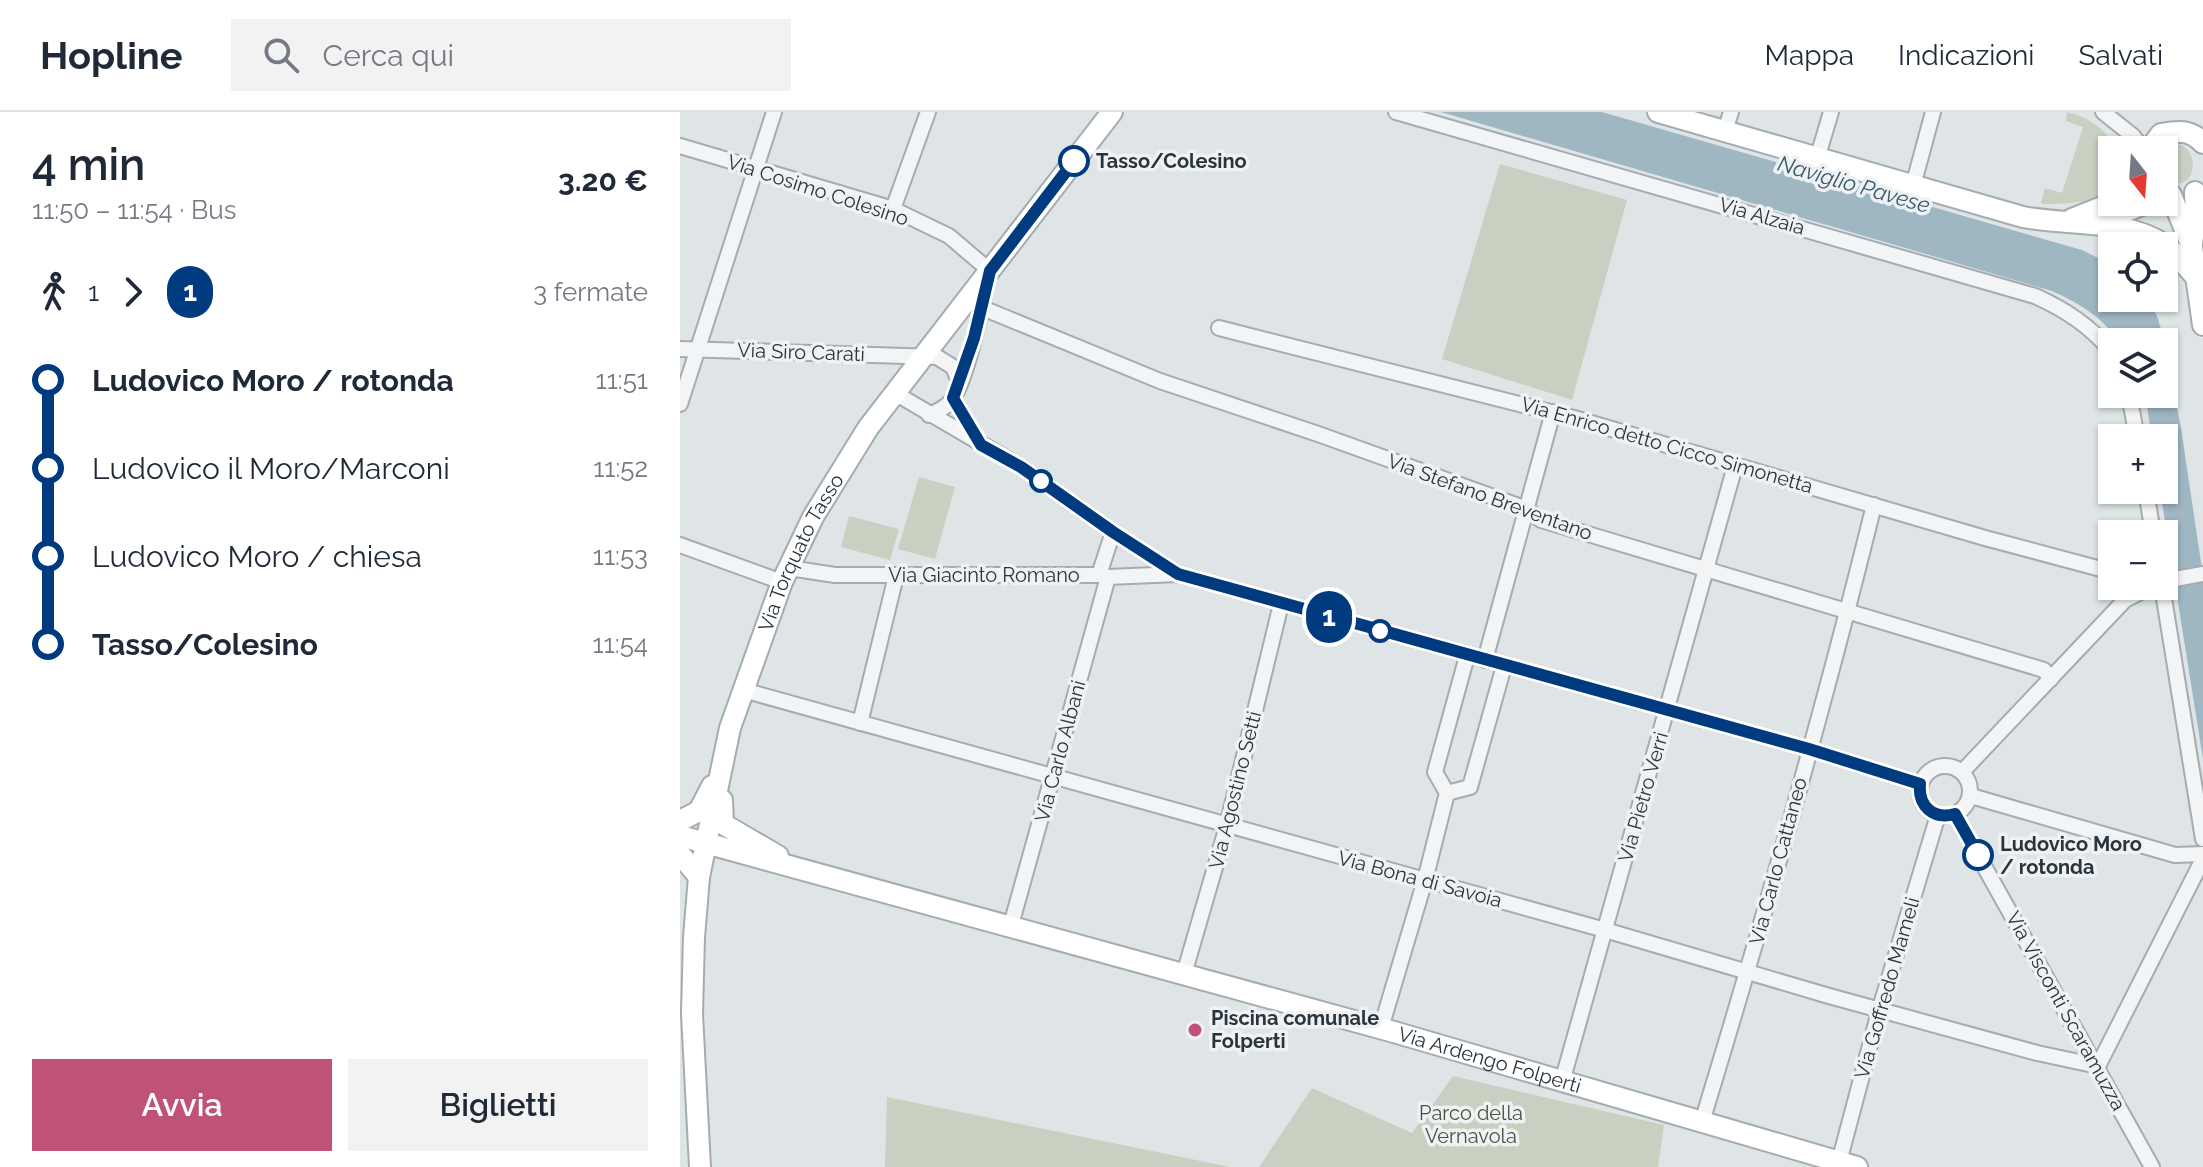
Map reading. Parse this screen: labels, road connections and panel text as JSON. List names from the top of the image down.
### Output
{
  "streets": {
    "street": [
      "Via Cosimo Colesino",
      "Via Alzaia",
      "Via Siro Carati",
      "Via Enrico detto Cicco Simonetta",
      "Via Stefano Breventano",
      "Via Torquato Tasso",
      "Via Giacinto Romano",
      "Via Carlo Albani",
      "Via Agostino Setti",
      "Via Pietro Verri",
      "Via Carlo Cattaneo",
      "Via Bona di Savoia",
      "Via Goffredo Mameli",
      "Via Visconti Scaramuzza",
      "Via Ardengo Folperti"
    ]
  },
  "crossings": [
    ["Via Cosimo Colesino", "Via Torquato Tasso"],
    ["Via Siro Carati", "Via Torquato Tasso"],
    ["Via Enrico detto Cicco Simonetta", "Via Pietro Verri"],
    ["Via Enrico detto Cicco Simonetta", "Via Carlo Cattaneo"],
    ["Via Stefano Breventano", "Via Torquato Tasso"],
    ["Via Stefano Breventano", "Via Pietro Verri"],
    ["Via Stefano Breventano", "Via Carlo Cattaneo"],
    ["Via Torquato Tasso", "Via Giacinto Romano"],
    ["Via Torquato Tasso", "Via Bona di Savoia"],
    ["Via Torquato Tasso", "Via Ardengo Folperti"],
    ["Via Giacinto Romano", "Via Carlo Albani"],
    ["Via Carlo Albani", "Via Bona di Savoia"],
    ["Via Carlo Albani", "Via Ardengo Folperti"],
    ["Via Agostino Setti", "Via Bona di Savoia"],
    ["Via Agostino Setti", "Via Ardengo Folperti"],
    ["Via Pietro Verri", "Via Bona di Savoia"],
    ["Via Pietro Verri", "Via Ardengo Folperti"],
    ["Via Carlo Cattaneo", "Via Bona di Savoia"],
    ["Via Carlo Cattaneo", "Via Ardengo Folperti"],
    ["Via Bona di Savoia", "Via Goffredo Mameli"],
    ["Via Bona di Savoia", "Via Visconti Scaramuzza"],
    ["Via Goffredo Mameli", "Via Visconti Scaramuzza"],
    ["Via Goffredo Mameli", "Via Ardengo Folperti"]
  ],
  "water": ["Naviglio Pavese"],
  "parks": ["Parco della Vernavola"],
  "places": ["Tasso/Colesino", "Ludovico Moro / rotonda", "Piscina comunale Folperti"],
  "lines": ["bus line 1"],
  "north": "bottom",
  "page": {
    "header": "Hopline",
    "search": "Cerca qui",
    "nav": ["Mappa", "Indicazioni", "Salvati"],
    "heading": ["4 min", "11:50 – 11:54 · Bus", "3.20 €"],
    "on_map": "1",
    "map_buttons": ["+", "−"],
    "legs": ["1", "1", "3 fermate"],
    "list": [
      {
        "name": "Ludovico Moro / rotonda",
        "value": "11:51"
      },
      {
        "name": "Ludovico il Moro/Marconi",
        "value": "11:52"
      },
      {
        "name": "Ludovico Moro / chiesa",
        "value": "11:53"
      },
      {
        "name": "Tasso/Colesino",
        "value": "11:54"
      }
    ],
    "buttons": ["Avvia", "Biglietti"]
  }
}
